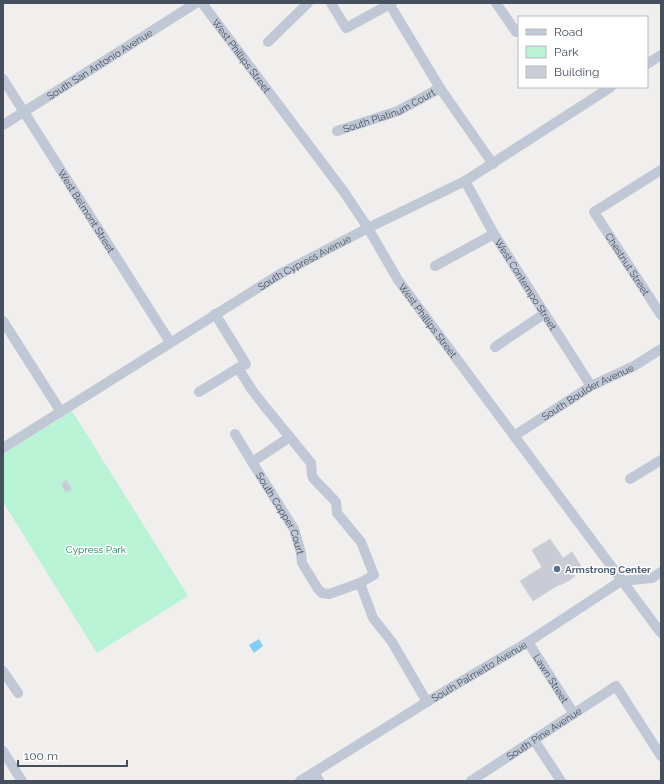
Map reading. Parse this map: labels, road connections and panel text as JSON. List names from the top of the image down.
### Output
{
  "streets": {
    "street": [
      "West Phillips Street",
      "South San Antonio Avenue",
      "South Platinum Court",
      "West Belmont Street",
      "South Cypress Avenue",
      "Chestnut Street",
      "West Contempo Street",
      "South Boulder Avenue",
      "South Copper Court",
      "South Palmetto Avenue",
      "Lawn Street",
      "South Pine Avenue"
    ]
  },
  "crossings": [
    ["West Phillips Street", "South Cypress Avenue"],
    ["West Phillips Street", "South Boulder Avenue"],
    ["West Phillips Street", "South Palmetto Avenue"],
    ["South San Antonio Avenue", "West Belmont Street"],
    ["West Belmont Street", "South Cypress Avenue"],
    ["South Cypress Avenue", "West Contempo Street"],
    ["West Contempo Street", "South Boulder Avenue"],
    ["South Palmetto Avenue", "Lawn Street"],
    ["Lawn Street", "South Pine Avenue"]
  ],
  "parks": ["Cypress Park"],
  "places": ["Armstrong Center"],
  "legend": ["Road", "Park", "Building"],
  "scale_bar": "100 m"
}
